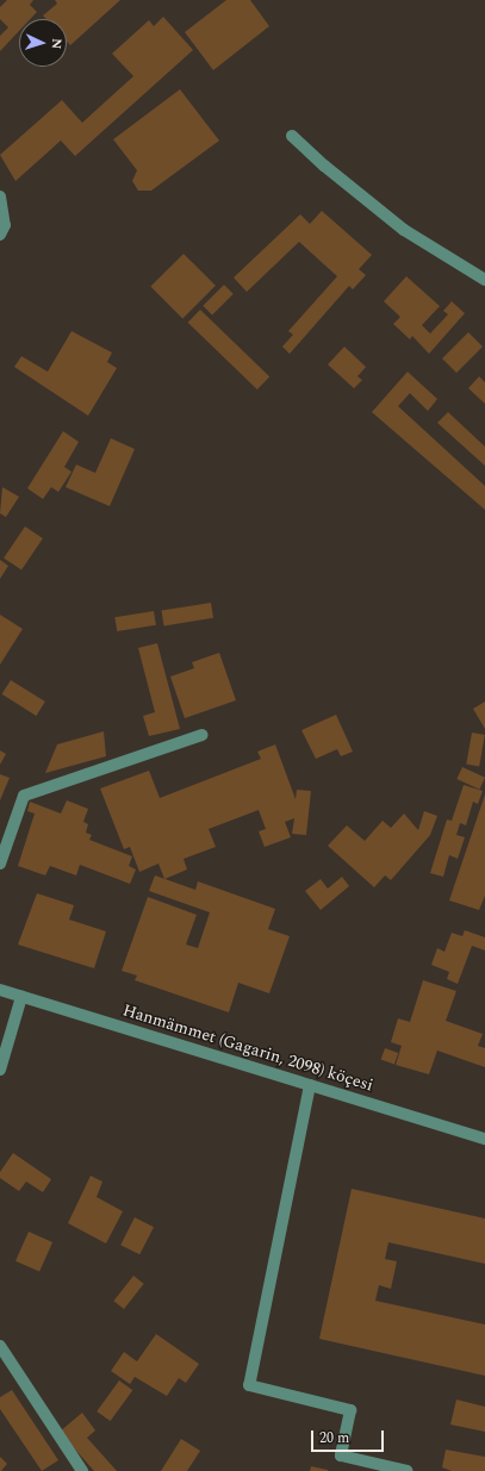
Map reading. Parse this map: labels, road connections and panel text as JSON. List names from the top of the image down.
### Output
{
  "streets": {
    "street": ["Hanmämmet (Gagarin, 2098) köçesi"]
  },
  "scale_bar": "20 m",
  "north": "right"
}
